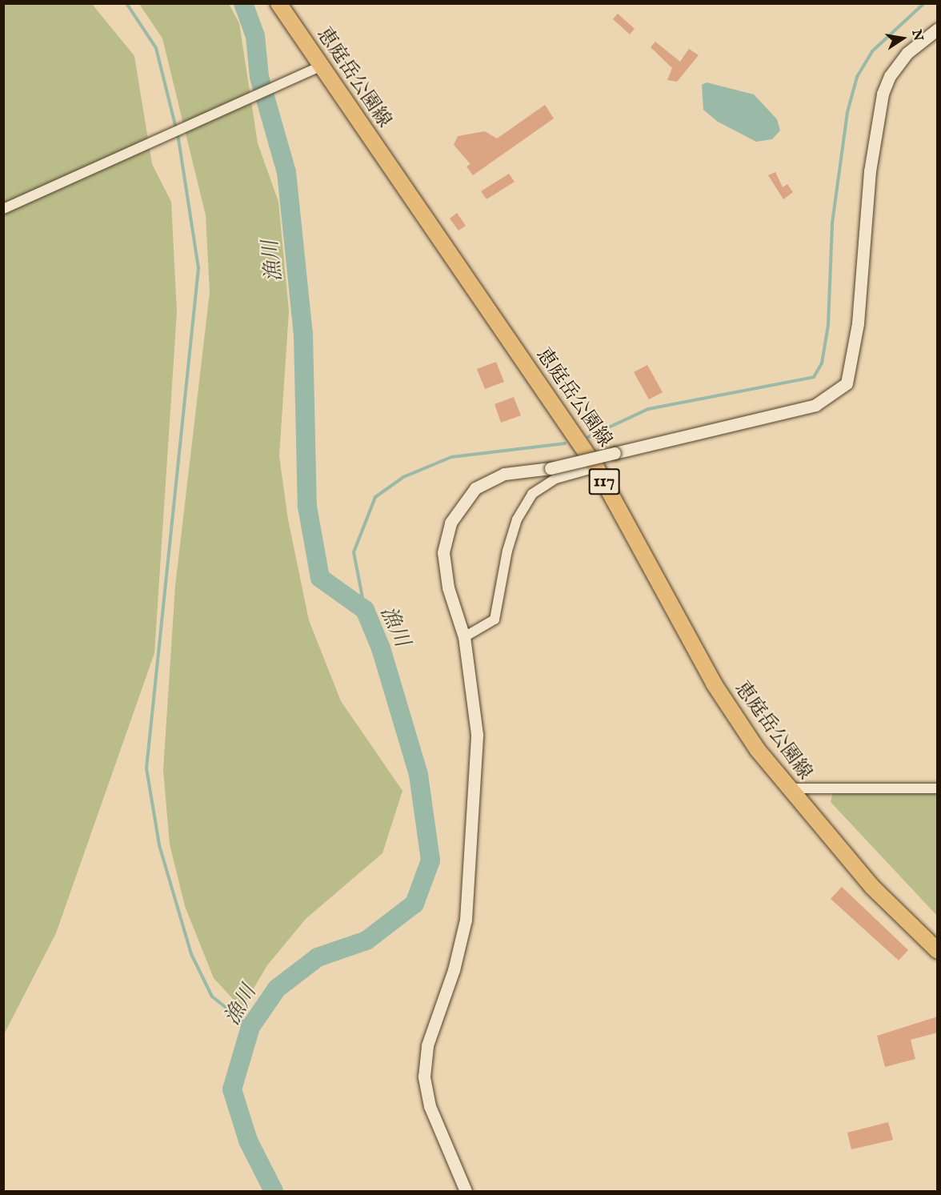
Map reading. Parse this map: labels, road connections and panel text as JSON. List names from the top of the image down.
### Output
{
  "streets": {
    "main road": ["恵庭岳公園線", "117"]
  },
  "water": ["漁川"],
  "north": "right"
}
